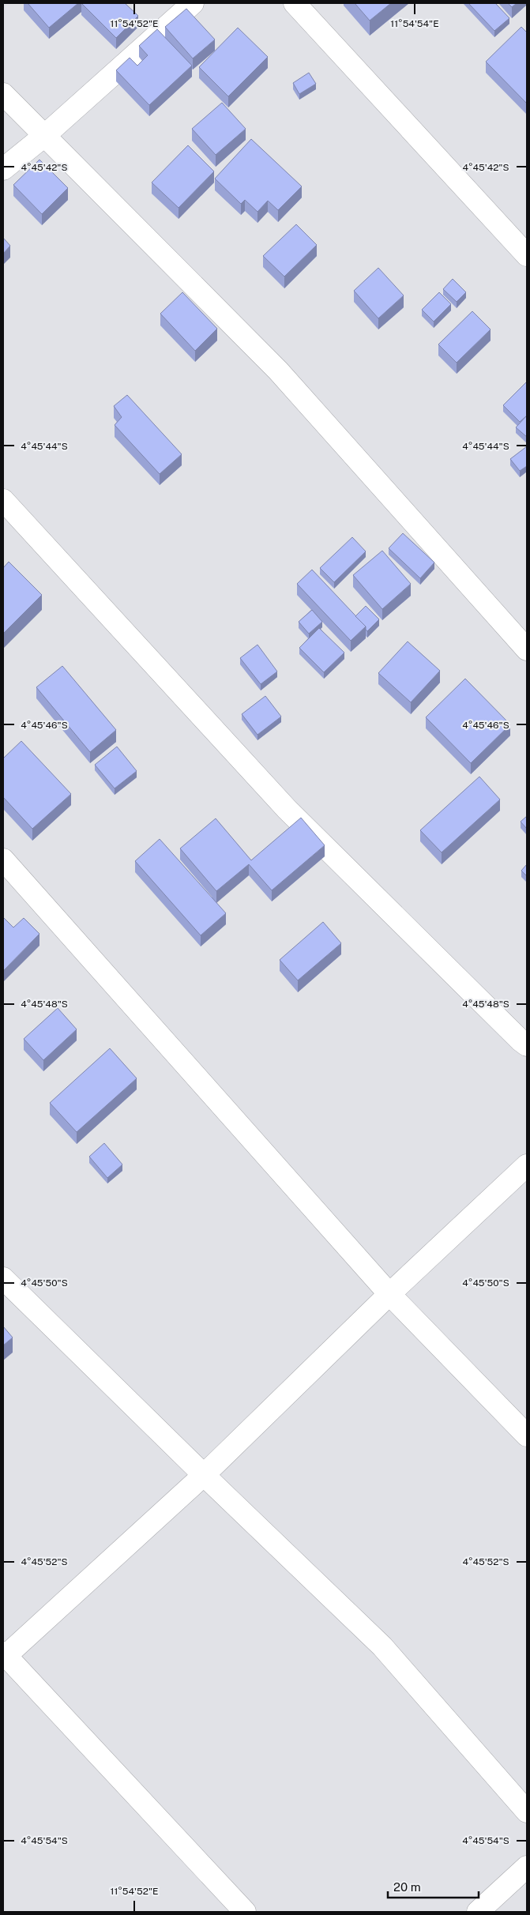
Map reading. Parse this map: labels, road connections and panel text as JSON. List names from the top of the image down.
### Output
{
  "scale_bar": "20 m",
  "coordinates": [
    "11°54'52\"E",
    "11°54'54\"E",
    "4°45'42\"S",
    "4°45'44\"S",
    "4°45'46\"S",
    "4°45'48\"S",
    "4°45'50\"S",
    "4°45'52\"S",
    "4°45'54\"S"
  ]
}
